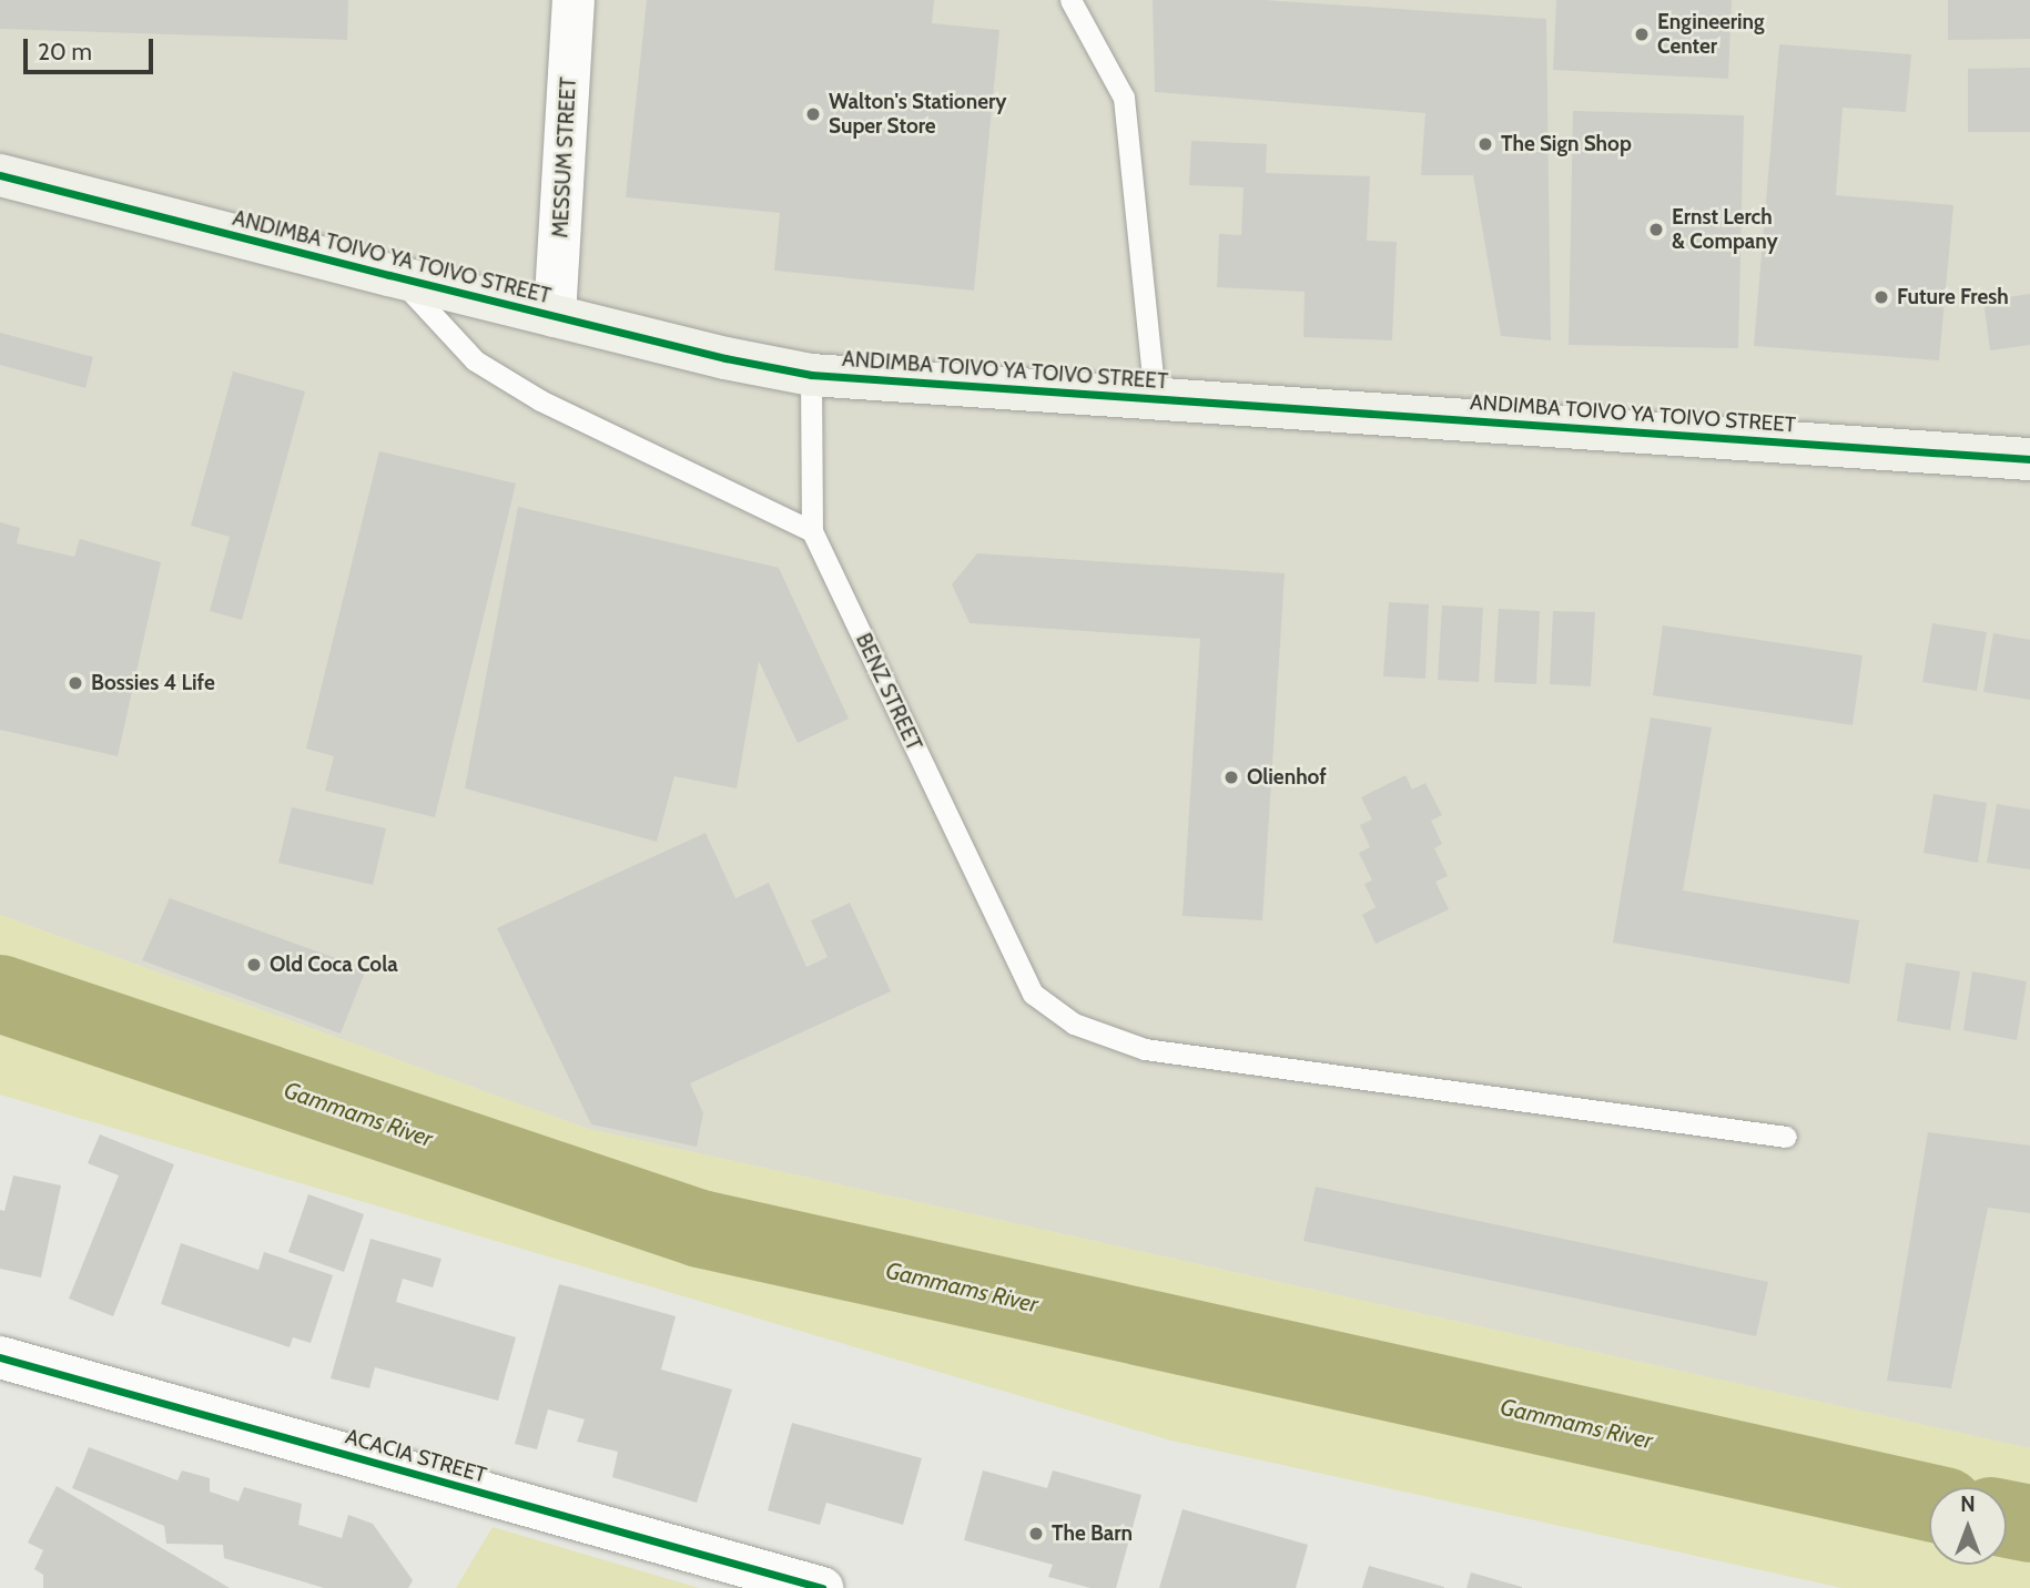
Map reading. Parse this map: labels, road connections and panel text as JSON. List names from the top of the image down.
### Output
{
  "streets": {
    "street": ["MESSUM STREET", "ANDIMBA TOIVO YA TOIVO STREET", "ACACIA STREET"],
    "lane": ["BENZ STREET"]
  },
  "crossings": [
    ["MESSUM STREET", "ANDIMBA TOIVO YA TOIVO STREET"],
    ["ANDIMBA TOIVO YA TOIVO STREET", "BENZ STREET"]
  ],
  "water": ["Gammams River"],
  "places": [
    "Engineering Center",
    "Walton's Stationery Super Store",
    "The Sign Shop",
    "Ernst Lerch & Company",
    "Future Fresh",
    "Bossies 4 Life",
    "Olienhof",
    "Old Coca Cola",
    "The Barn"
  ],
  "scale_bar": "20 m",
  "north": "top"
}
